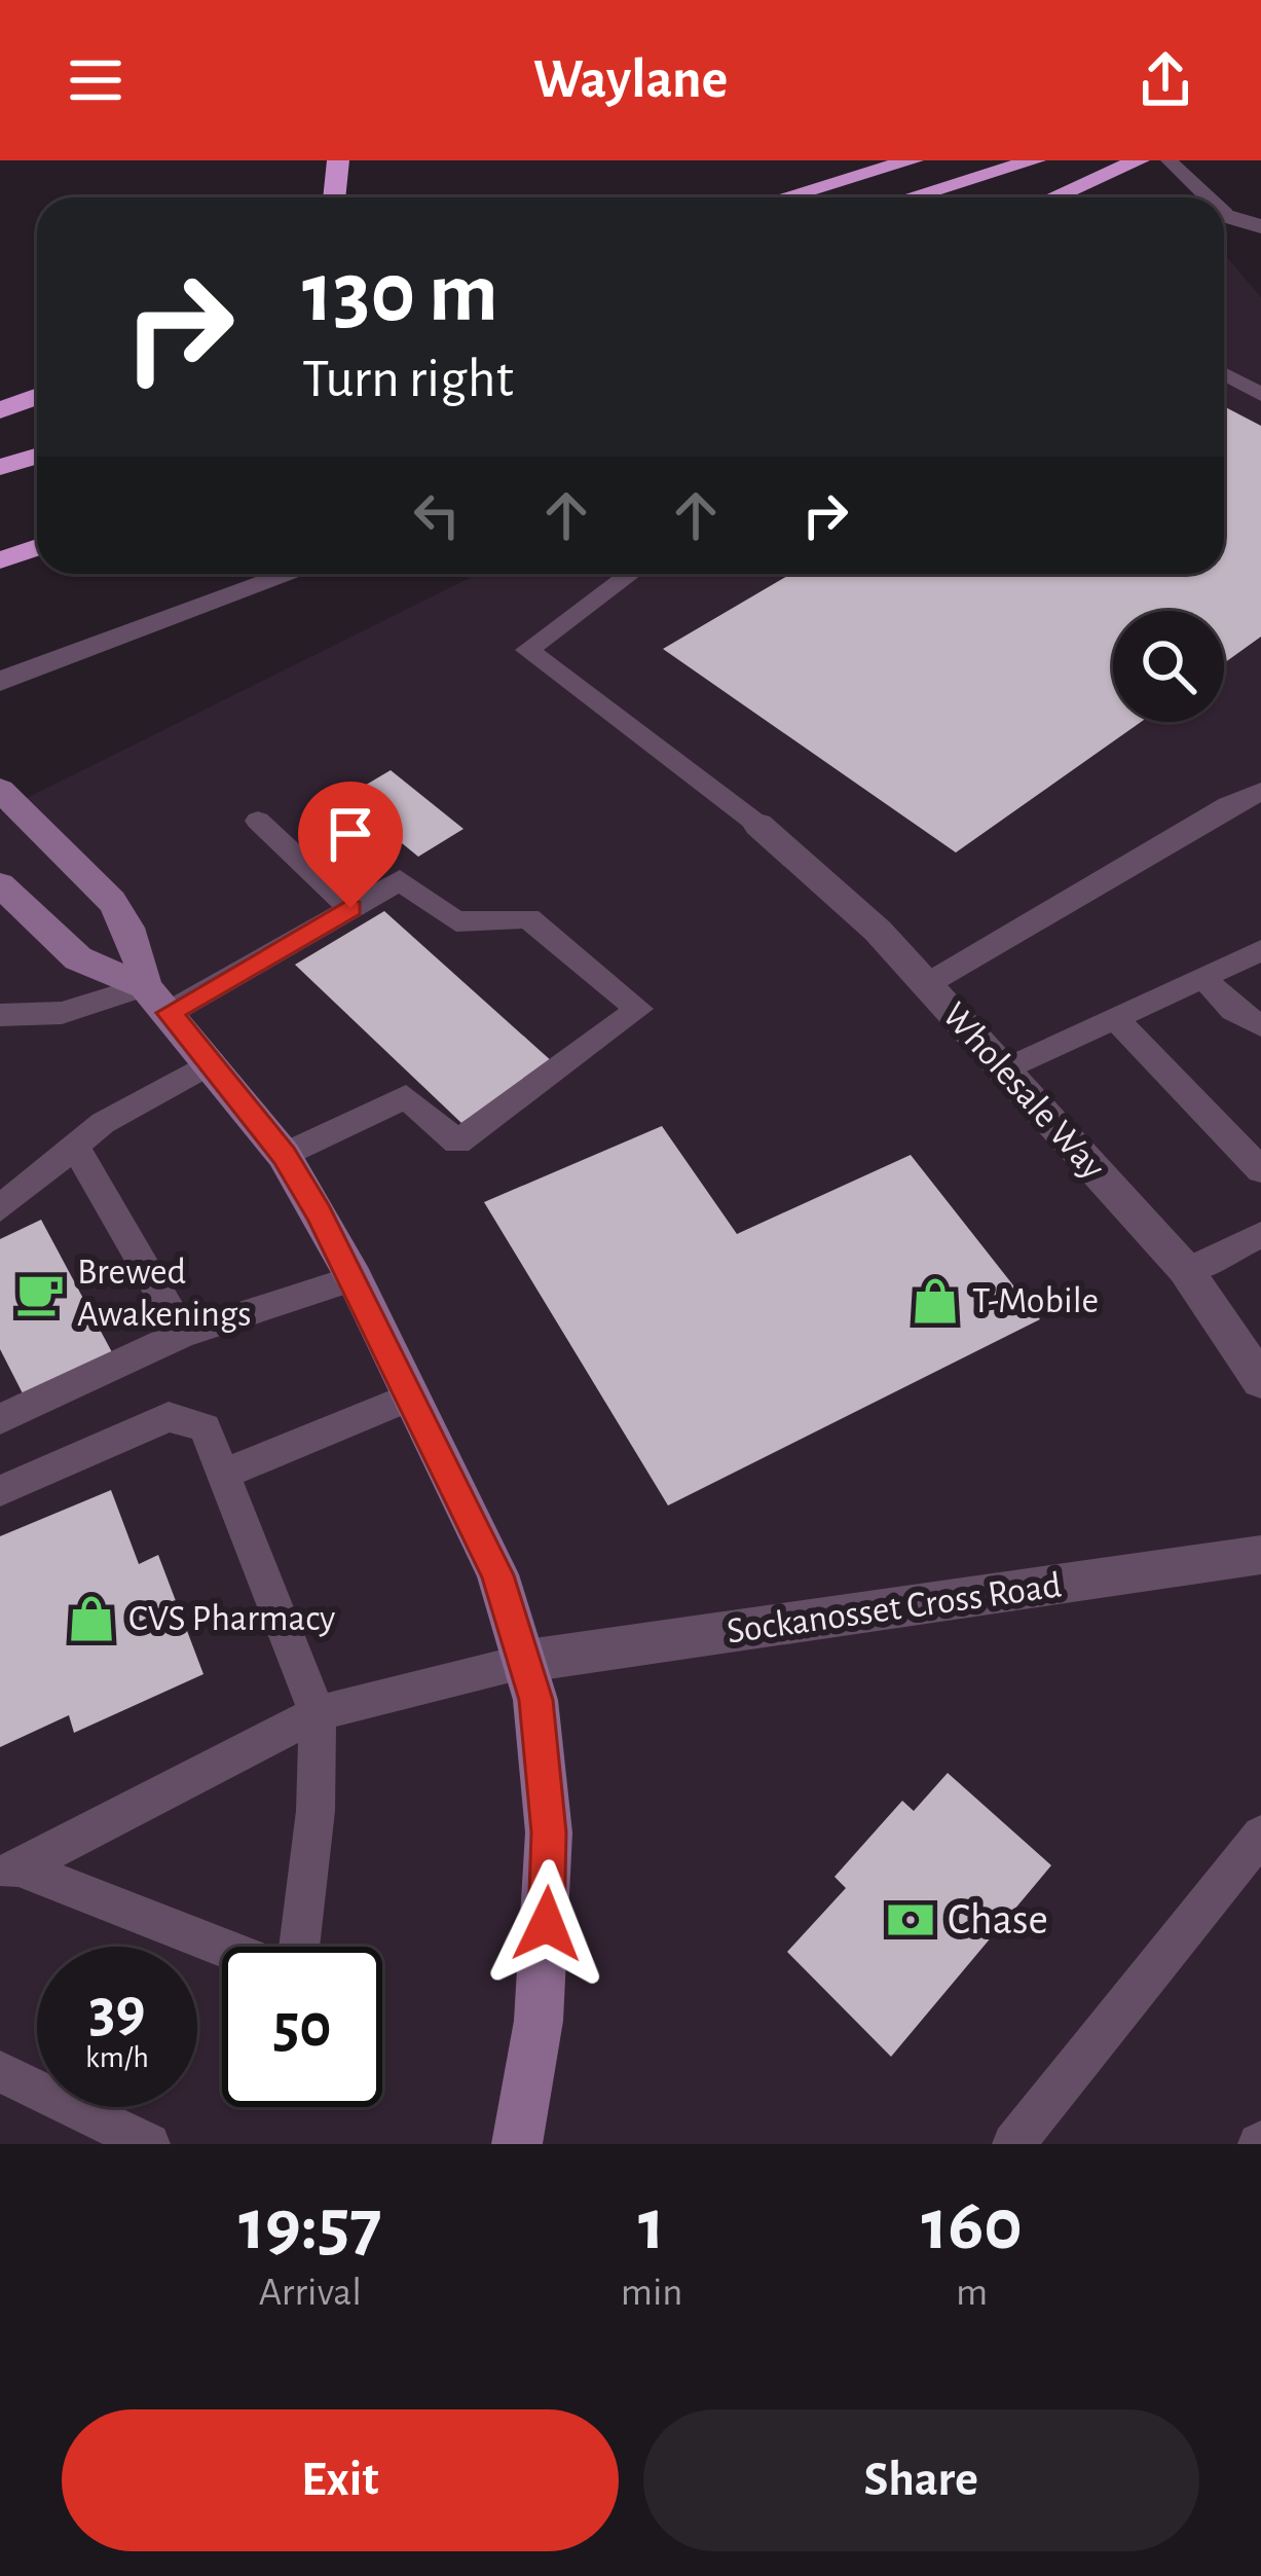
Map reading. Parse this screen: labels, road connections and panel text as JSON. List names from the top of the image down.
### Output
{
  "streets": {
    "street": ["Wholesale Way", "Sockanosset Cross Road"]
  },
  "places": {
    "cafe": ["Brewed Awakenings"],
    "shop": ["T-Mobile", "CVS Pharmacy"],
    "bank": ["Chase"]
  },
  "page": {
    "header": "Waylane",
    "turn": ["130 m", "Turn right"],
    "speed": "39 km/h",
    "limit": "50",
    "eta": [
      "19:57",
      "Arrival",
      "1",
      "min",
      "160",
      "m"
    ],
    "buttons": ["Exit", "Share"]
  }
}
